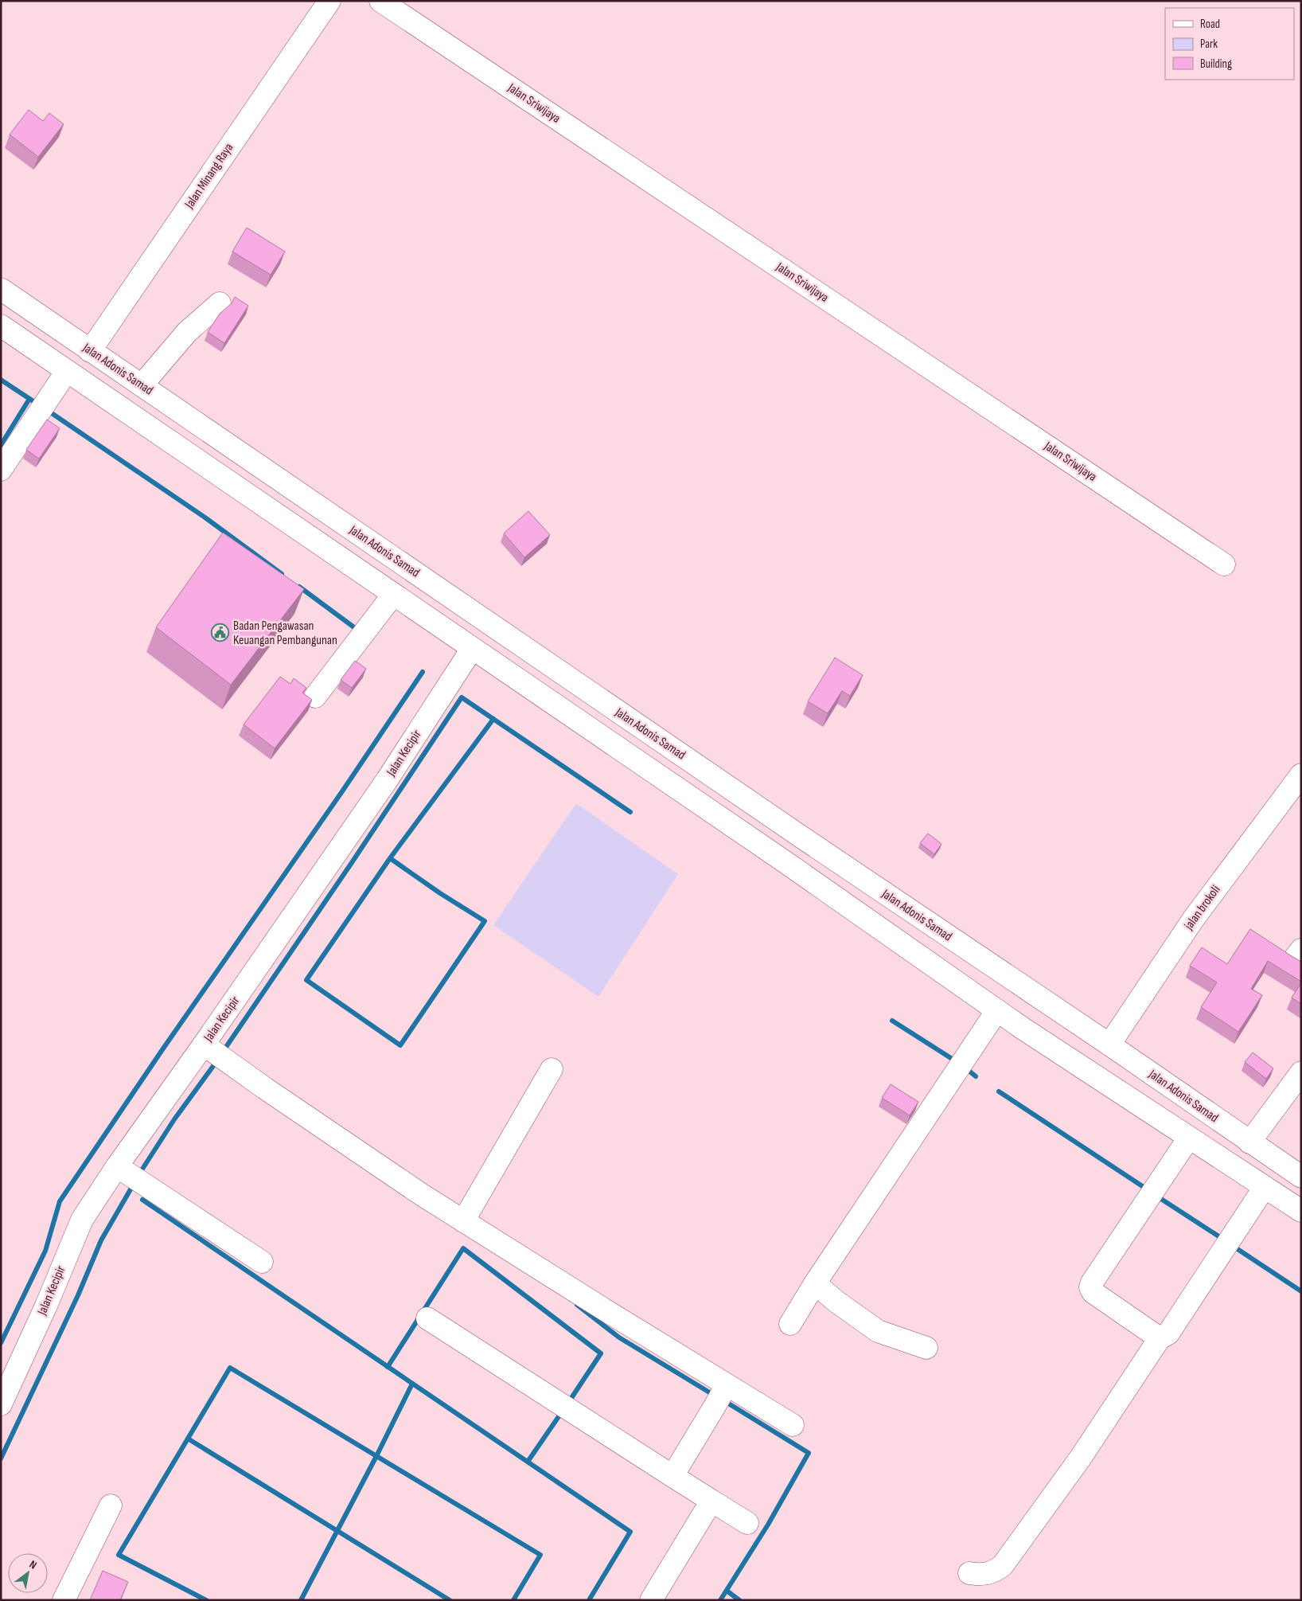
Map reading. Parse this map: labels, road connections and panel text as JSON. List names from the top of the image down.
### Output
{
  "streets": {
    "main road": [
      "Jalan Sriwijaya",
      "Jalan Minang Raya",
      "Jalan Adonis Samad",
      "Jalan Kecipir",
      "jalan brokoli"
    ]
  },
  "crossings": [
    ["Jalan Minang Raya", "Jalan Adonis Samad"],
    ["Jalan Adonis Samad", "jalan brokoli"]
  ],
  "places": {
    "public building": ["Badan Pengawasan Keuangan Pembangunan"]
  },
  "legend": ["Road", "Park", "Building"],
  "north": "top right"
}
